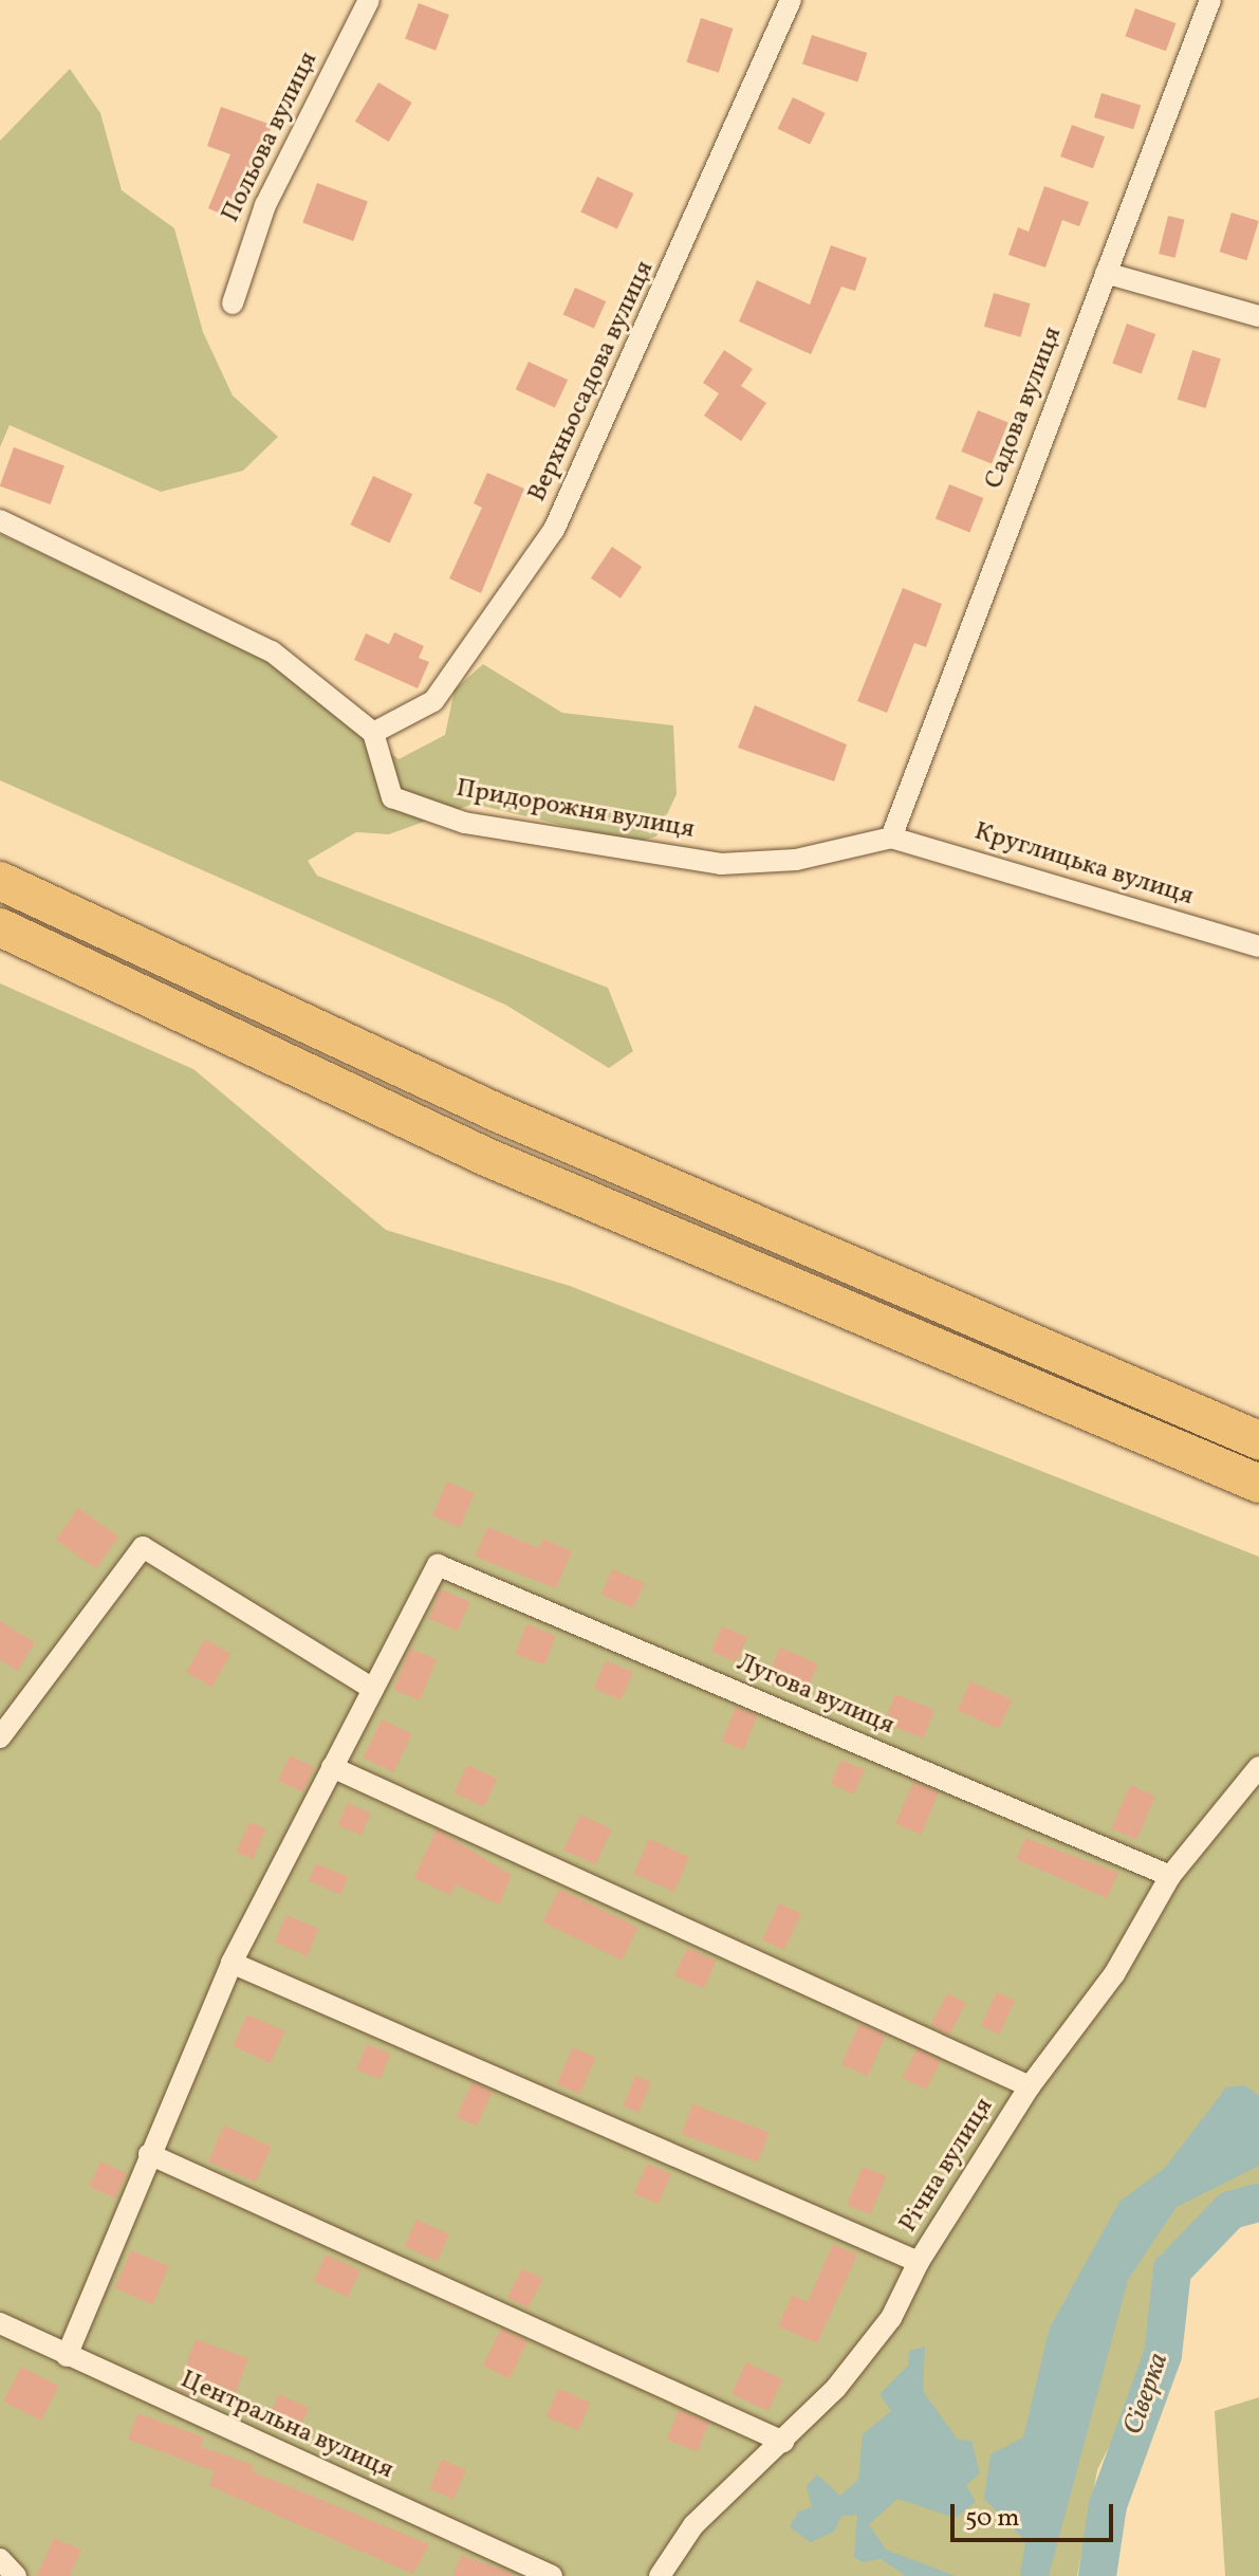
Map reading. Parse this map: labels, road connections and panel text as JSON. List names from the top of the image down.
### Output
{
  "streets": {
    "street": [
      "Польова вулиця",
      "Верхньосадова вулиця",
      "Садова вулиця",
      "Придорожня вулиця",
      "Круглицька вулиця",
      "Лугова вулиця",
      "Річна вулиця",
      "Центральна вулиця"
    ]
  },
  "crossings": [
    ["Верхньосадова вулиця", "Придорожня вулиця"],
    ["Садова вулиця", "Придорожня вулиця"],
    ["Садова вулиця", "Круглицька вулиця"],
    ["Придорожня вулиця", "Круглицька вулиця"],
    ["Лугова вулиця", "Річна вулиця"]
  ],
  "water": ["Сіверка"],
  "scale_bar": "50 m"
}
